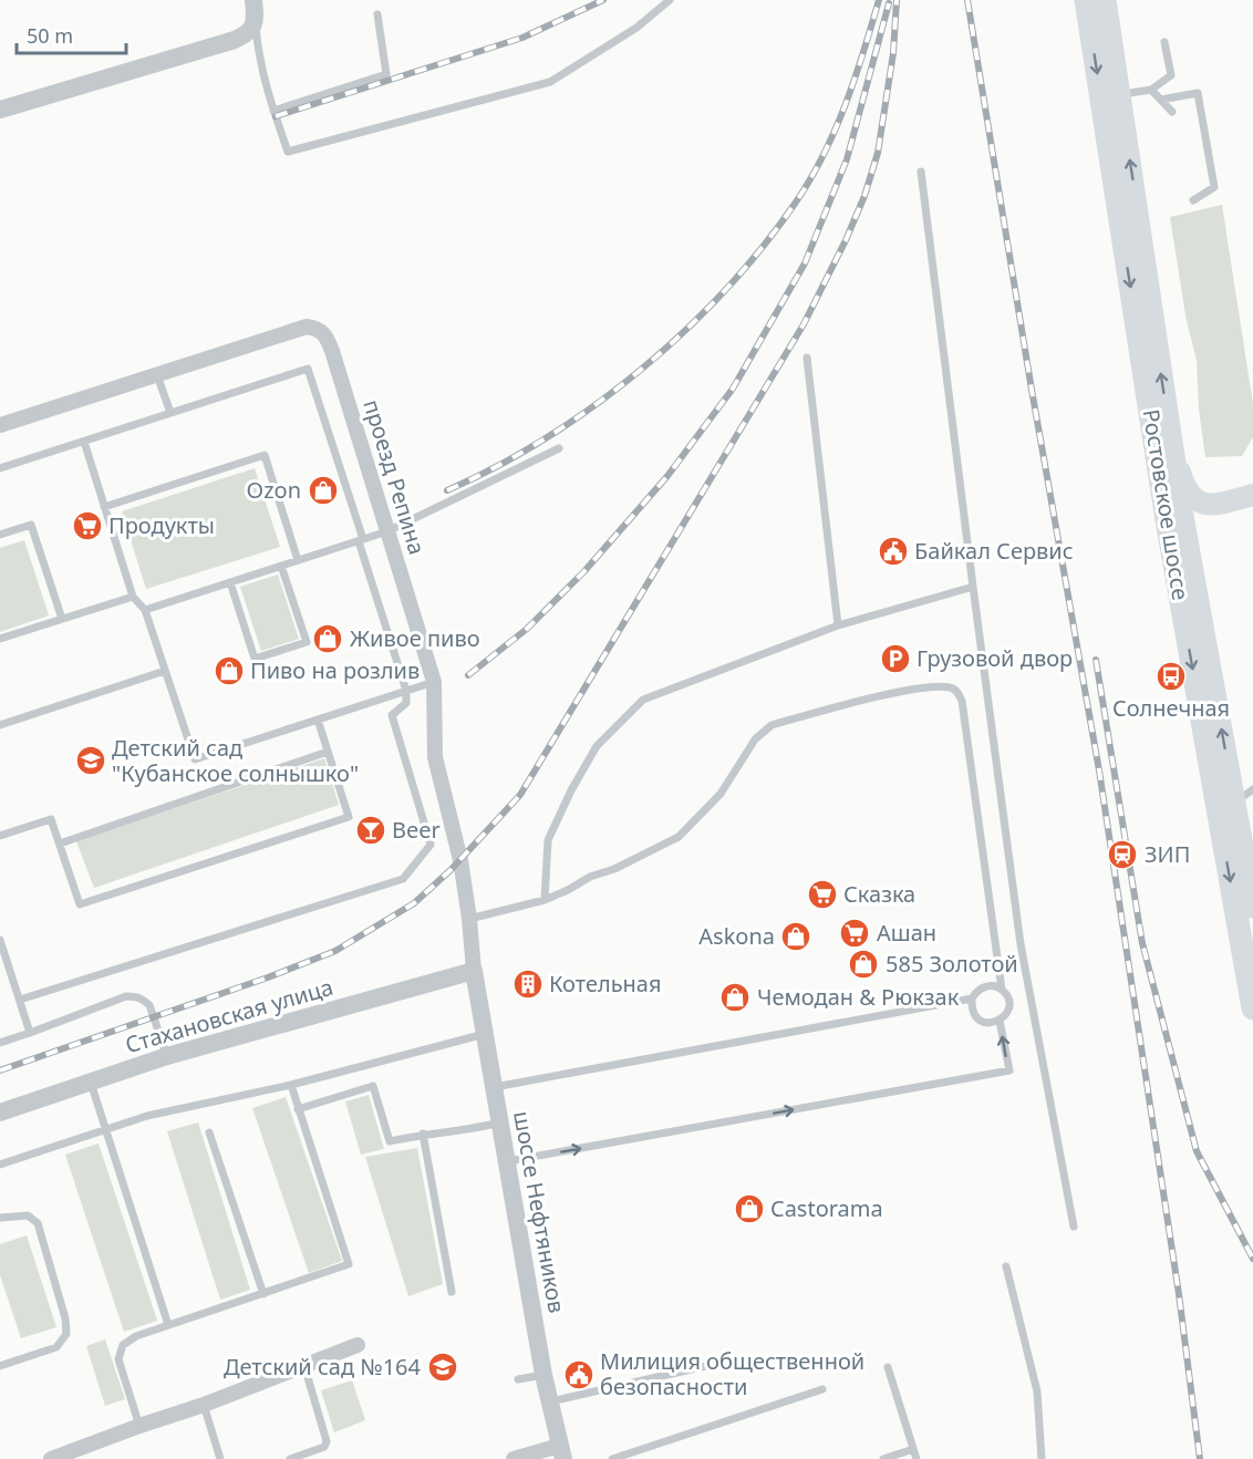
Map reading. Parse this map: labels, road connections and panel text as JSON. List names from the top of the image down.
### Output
{
  "streets": {
    "main road": ["Ростовское шоссе"],
    "street": ["проезд Репина", "Стахановская улица", "шоссе Нефтяников"]
  },
  "crossings": [
    ["проезд Репина", "Стахановская улица"],
    ["проезд Репина", "шоссе Нефтяников"],
    ["Стахановская улица", "шоссе Нефтяников"]
  ],
  "places": {
    "shop": [
      "Ozon",
      "Живое пиво",
      "Пиво на розлив",
      "Askona",
      "585 Золотой",
      "Чемодан & Рюкзак",
      "Castorama"
    ],
    "supermarket": ["Продукты", "Сказка", "Ашан"],
    "public building": ["Байкал Сервис", "Милиция общественной безопасности"],
    "parking": ["Грузовой двор"],
    "bus stop": ["Солнечная"],
    "school or university": ["Детский сад \"Кубанское солнышко\"", "Детский сад №164"],
    "bar": ["Beer"],
    "station": ["ЗИП"],
    "building": ["Котельная"]
  },
  "scale_bar": "50 m"
}
